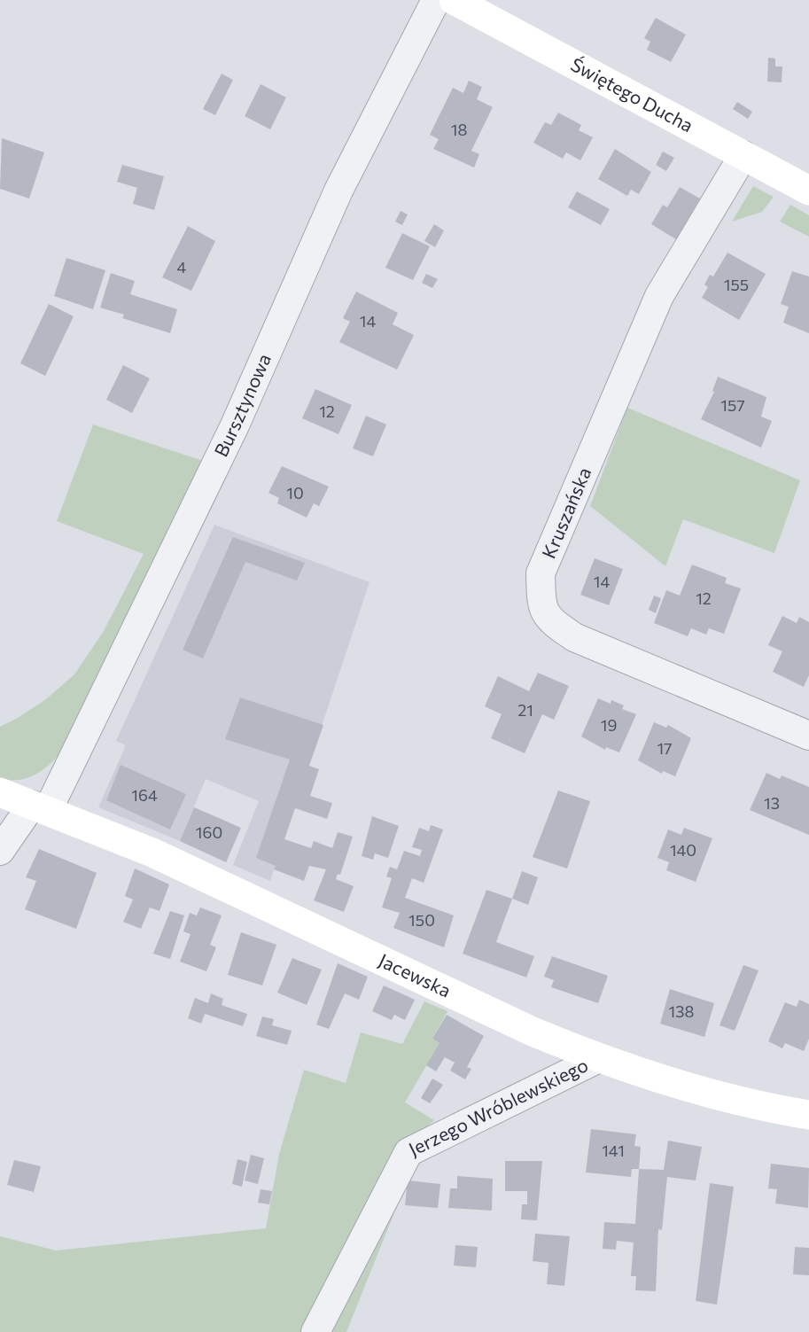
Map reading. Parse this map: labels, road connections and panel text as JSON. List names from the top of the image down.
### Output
{
  "streets": {
    "street": [
      "Świętego Ducha",
      "Bursztynowa",
      "Kruszańska",
      "Jacewska",
      "Jerzego Wróblewskiego"
    ]
  },
  "crossings": [
    ["Świętego Ducha", "Kruszańska"],
    ["Bursztynowa", "Jacewska"],
    ["Jacewska", "Jerzego Wróblewskiego"]
  ],
  "house_numbers": [
    "18",
    "4",
    "155",
    "14",
    "157",
    "12",
    "10",
    "14",
    "12",
    "21",
    "19",
    "17",
    "164",
    "13",
    "160",
    "140",
    "150",
    "138",
    "141"
  ]
}
